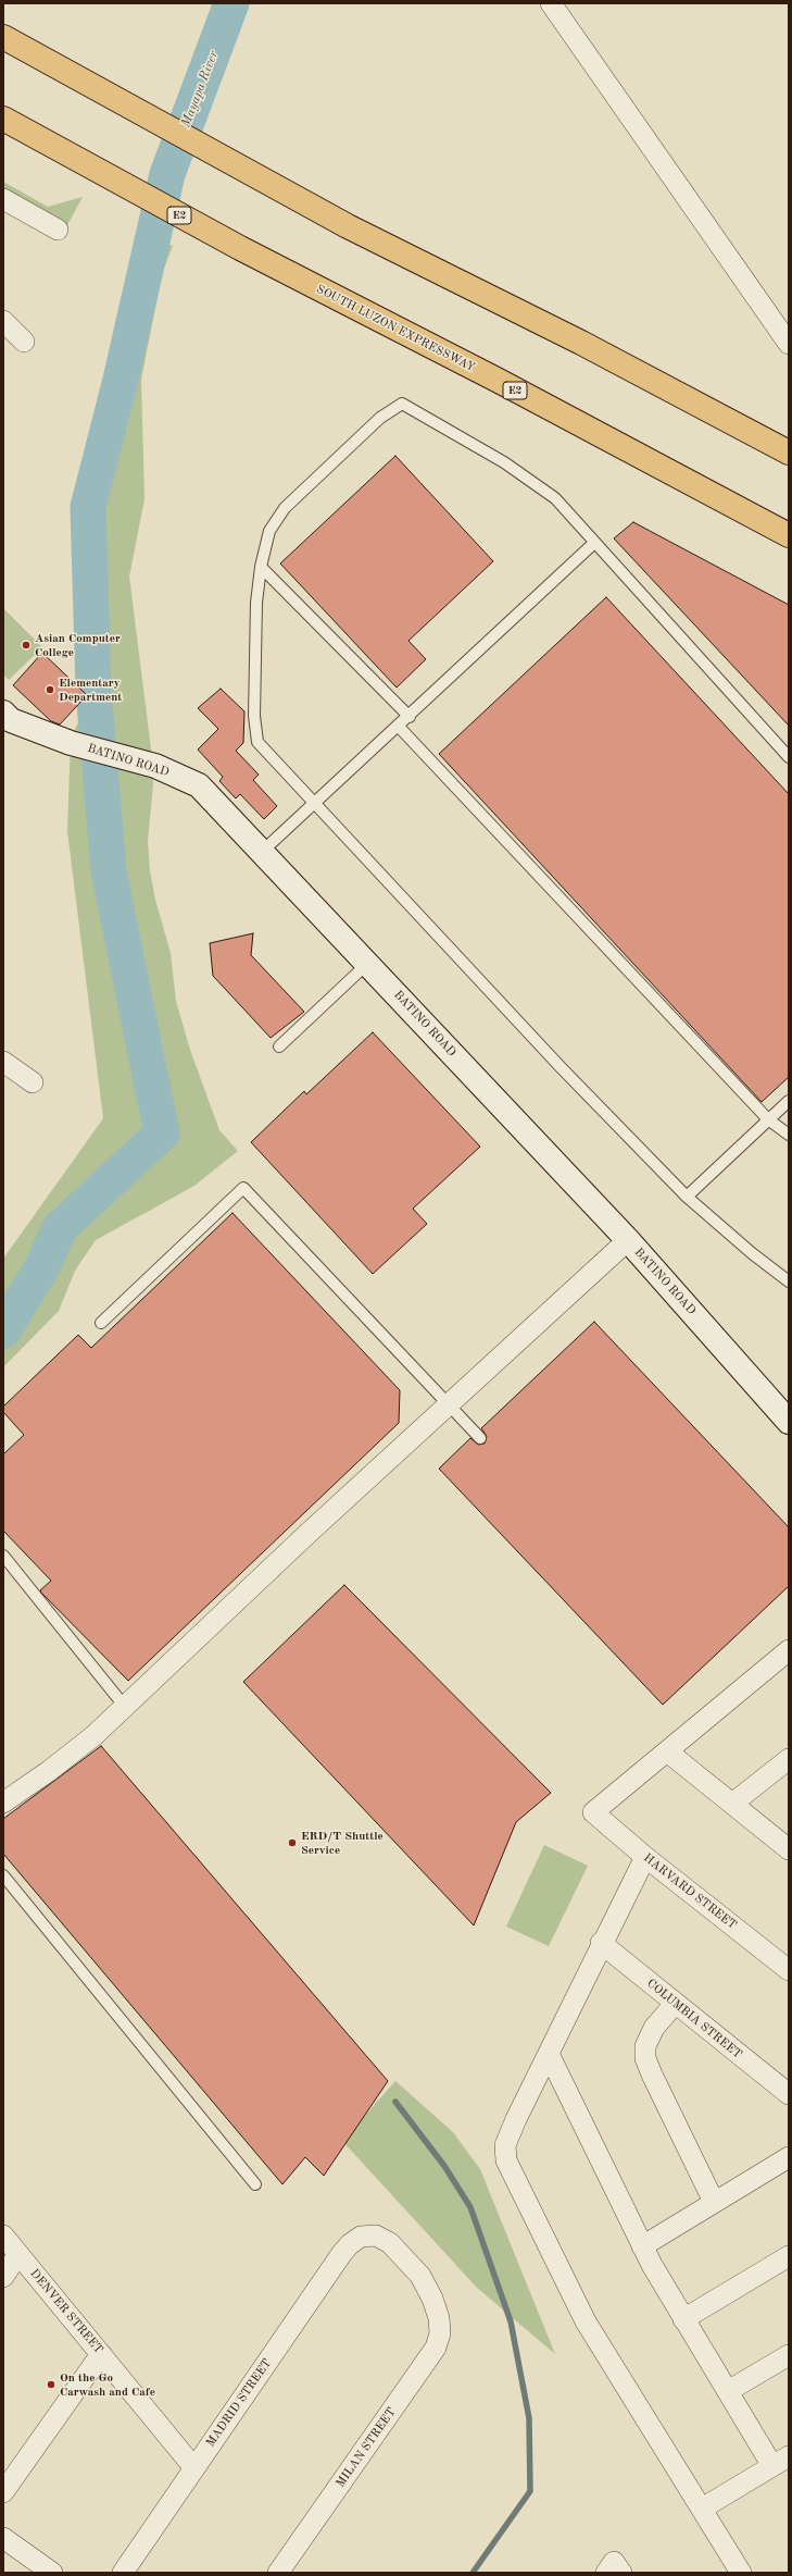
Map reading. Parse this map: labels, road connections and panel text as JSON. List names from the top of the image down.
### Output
{
  "streets": {
    "highway": ["E2", "SOUTH LUZON EXPRESSWAY"],
    "main road": ["BATINO ROAD"],
    "street": [
      "HARVARD STREET",
      "COLUMBIA STREET",
      "DENVER STREET",
      "MADRID STREET",
      "MILAN STREET"
    ]
  },
  "crossings": [
    ["DENVER STREET", "MADRID STREET"],
    ["MADRID STREET", "MILAN STREET"]
  ],
  "water": ["Mayapa River"],
  "places": [
    "Asian Computer College",
    "Elementary Department",
    "ERD/T Shuttle Service",
    "On the Go Carwash and Cafe"
  ]
}
